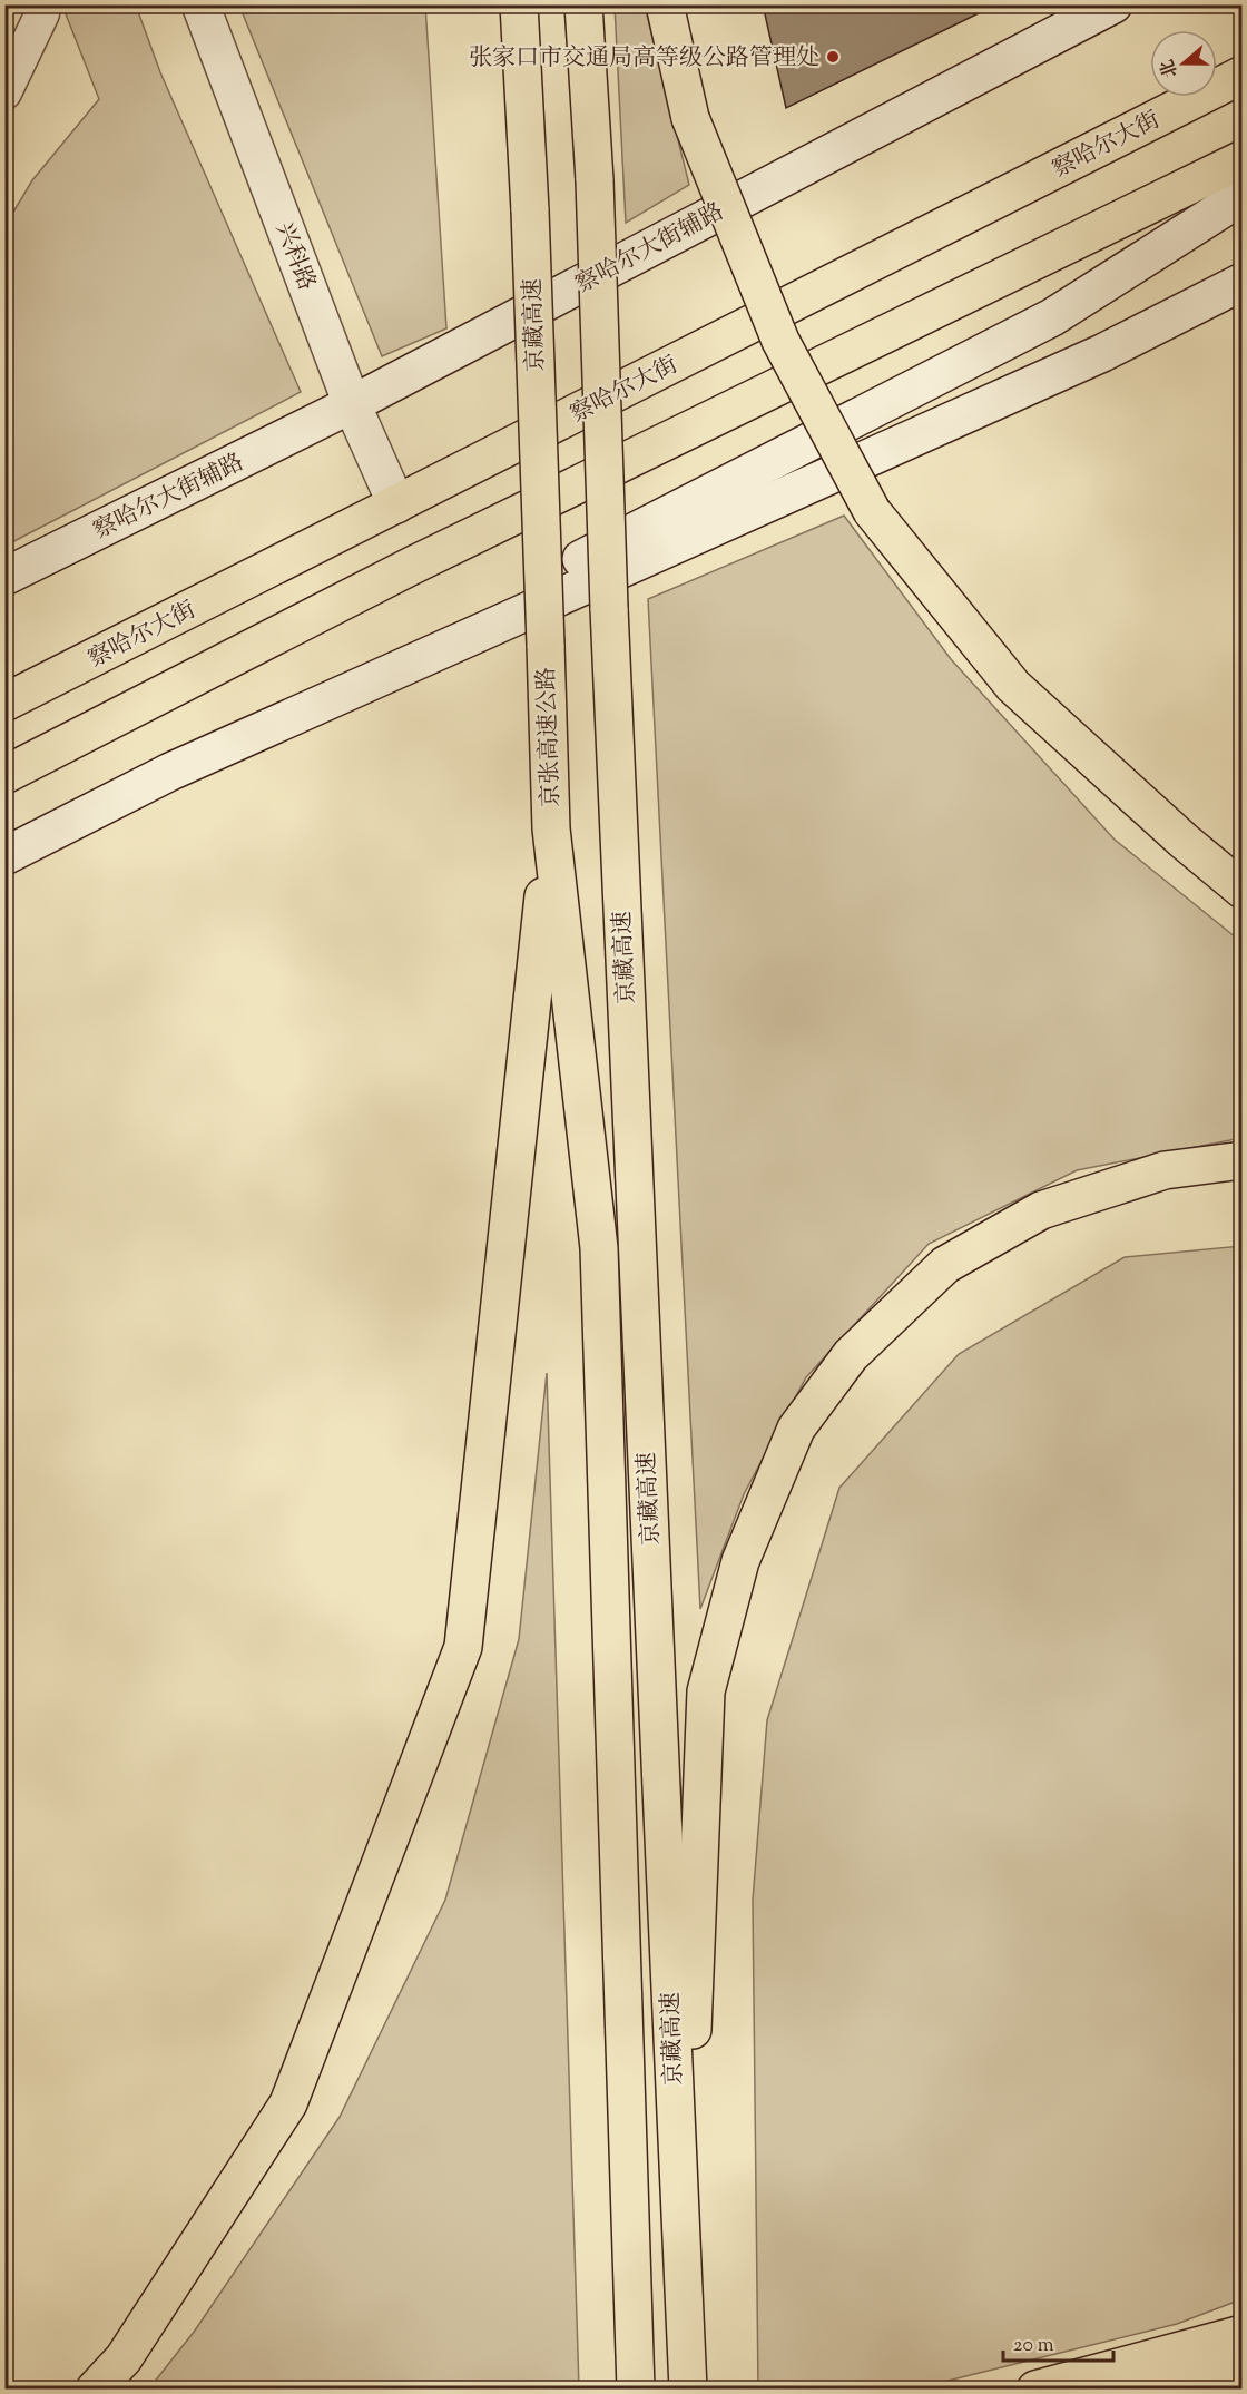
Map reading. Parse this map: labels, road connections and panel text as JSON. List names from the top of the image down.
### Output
{
  "streets": {
    "highway": ["察哈尔大街", "京藏高速", "京张高速公路"],
    "main road": ["察哈尔大街辅路", "兴科路"]
  },
  "crossings": [
    ["察哈尔大街", "兴科路"],
    ["察哈尔大街辅路", "兴科路"],
    ["京藏高速", "京张高速公路"]
  ],
  "places": ["张家口市交通局高等级公路管理处"],
  "scale_bar": "20 m",
  "north": "left"
}
